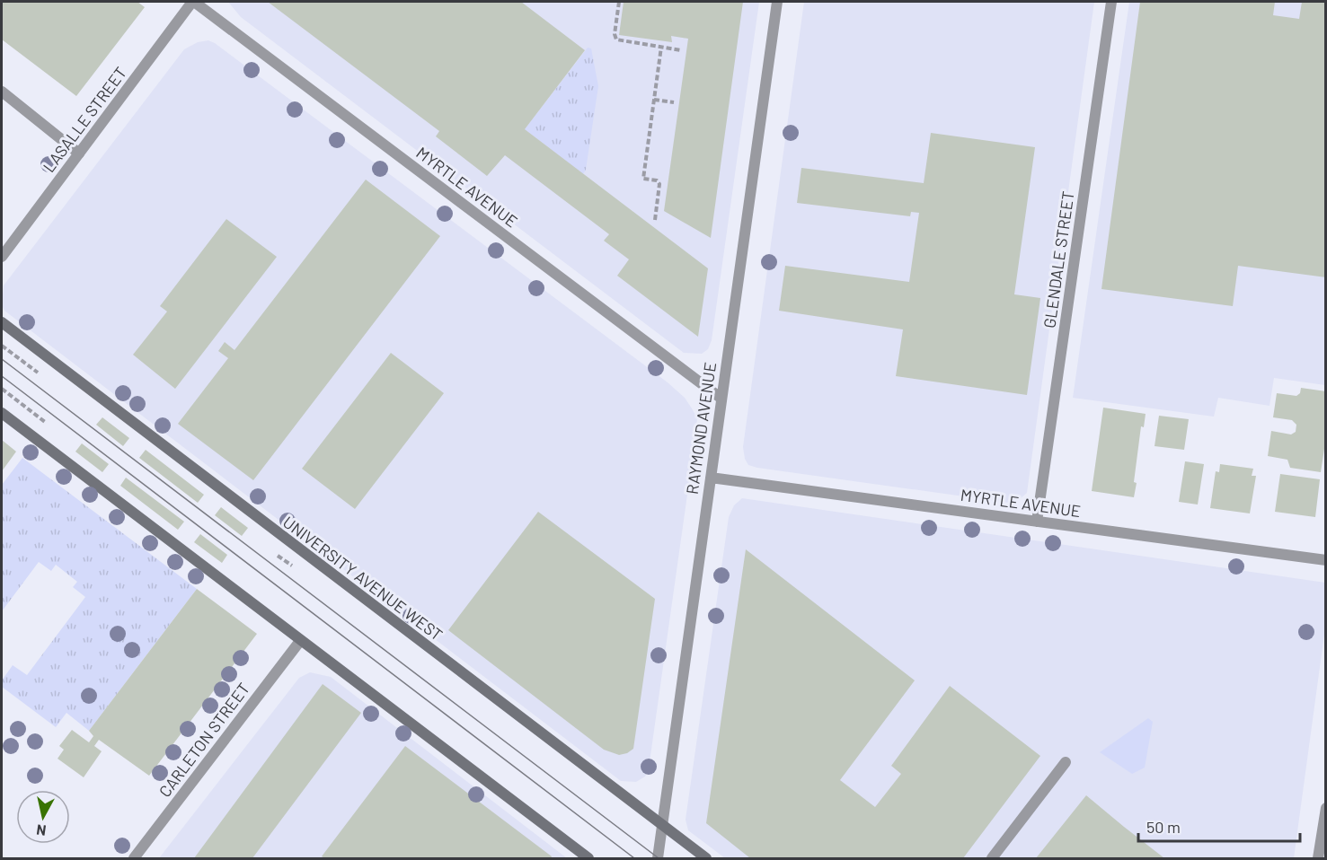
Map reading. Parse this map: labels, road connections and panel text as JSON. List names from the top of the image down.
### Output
{
  "streets": {
    "main road": ["UNIVERSITY AVENUE WEST"],
    "street": [
      "LASALLE STREET",
      "MYRTLE AVENUE",
      "GLENDALE STREET",
      "RAYMOND AVENUE",
      "CARLETON STREET"
    ]
  },
  "crossings": [
    ["LASALLE STREET", "MYRTLE AVENUE"],
    ["MYRTLE AVENUE", "GLENDALE STREET"],
    ["MYRTLE AVENUE", "RAYMOND AVENUE"],
    ["RAYMOND AVENUE", "UNIVERSITY AVENUE WEST"]
  ],
  "scale_bar": "50 m",
  "north": "bottom"
}
